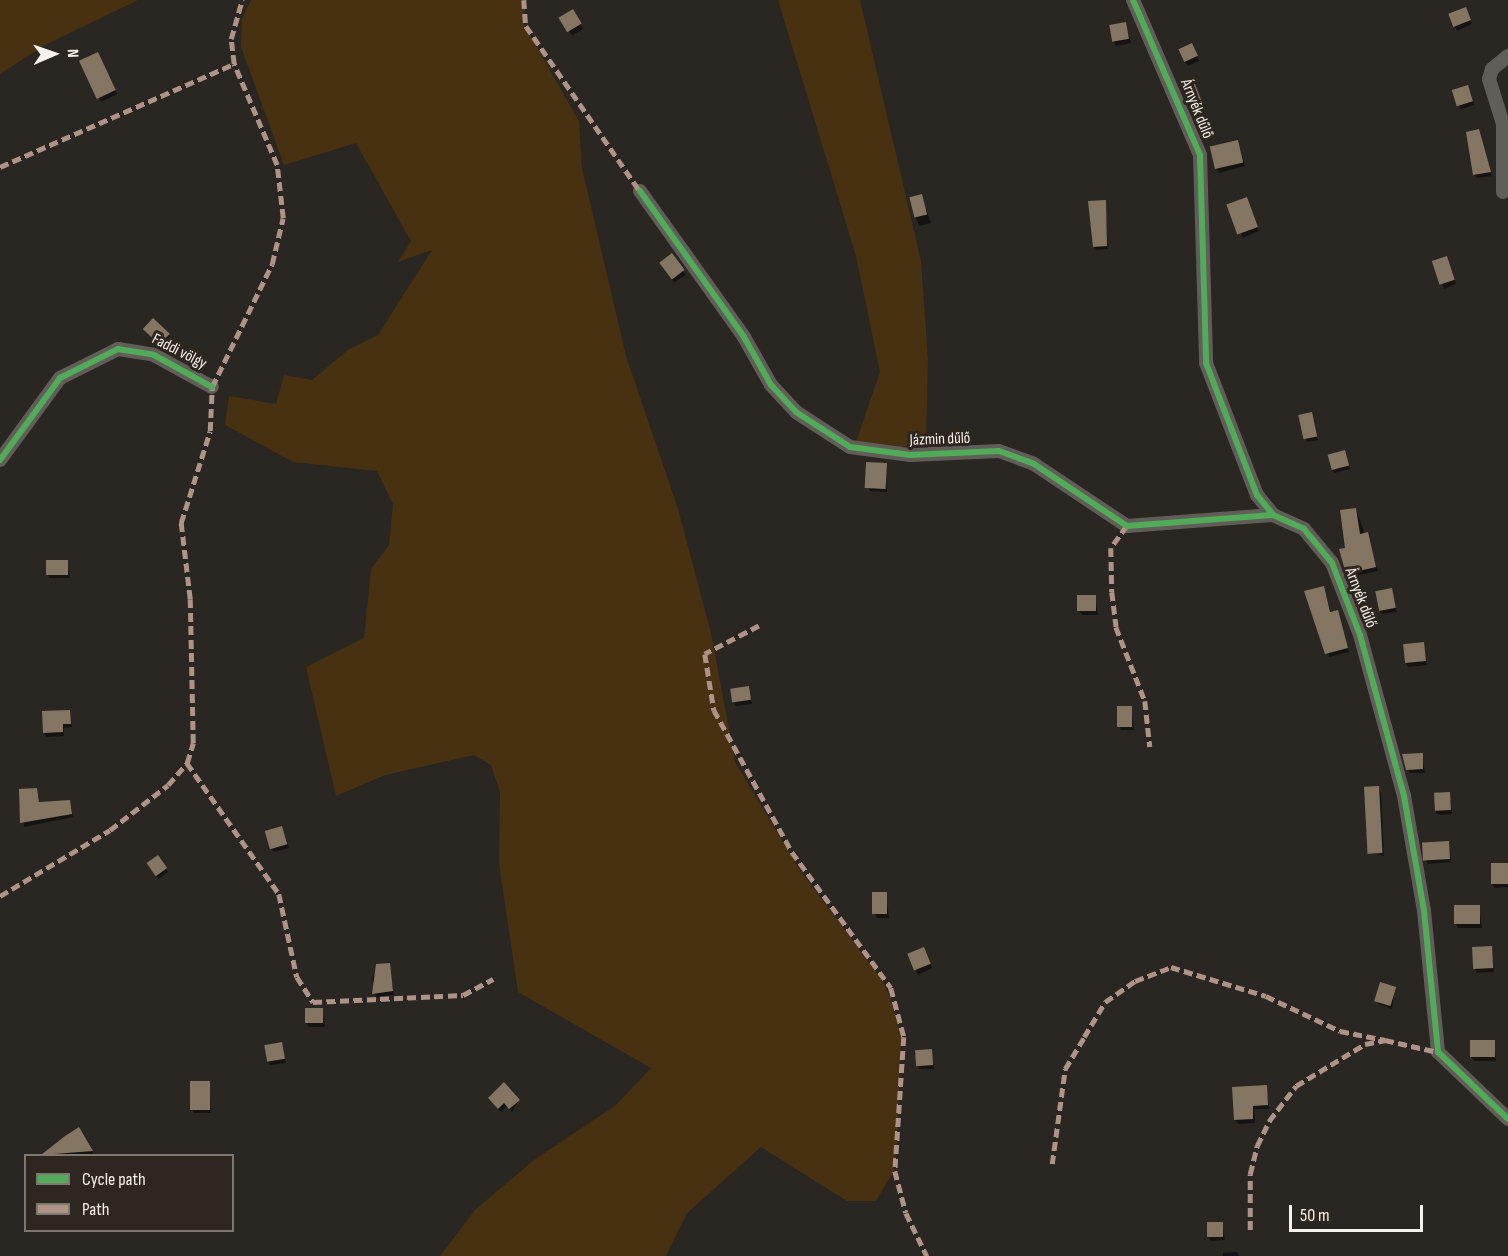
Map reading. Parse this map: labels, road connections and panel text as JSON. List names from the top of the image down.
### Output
{
  "streets": {
    "street": ["Árnyék dűlő", "Faddi völgy", "Jázmin dűlő"]
  },
  "crossings": [
    ["Árnyék dűlő", "Jázmin dűlő"]
  ],
  "legend": ["Cycle path", "Path"],
  "scale_bar": "50 m",
  "north": "right"
}
